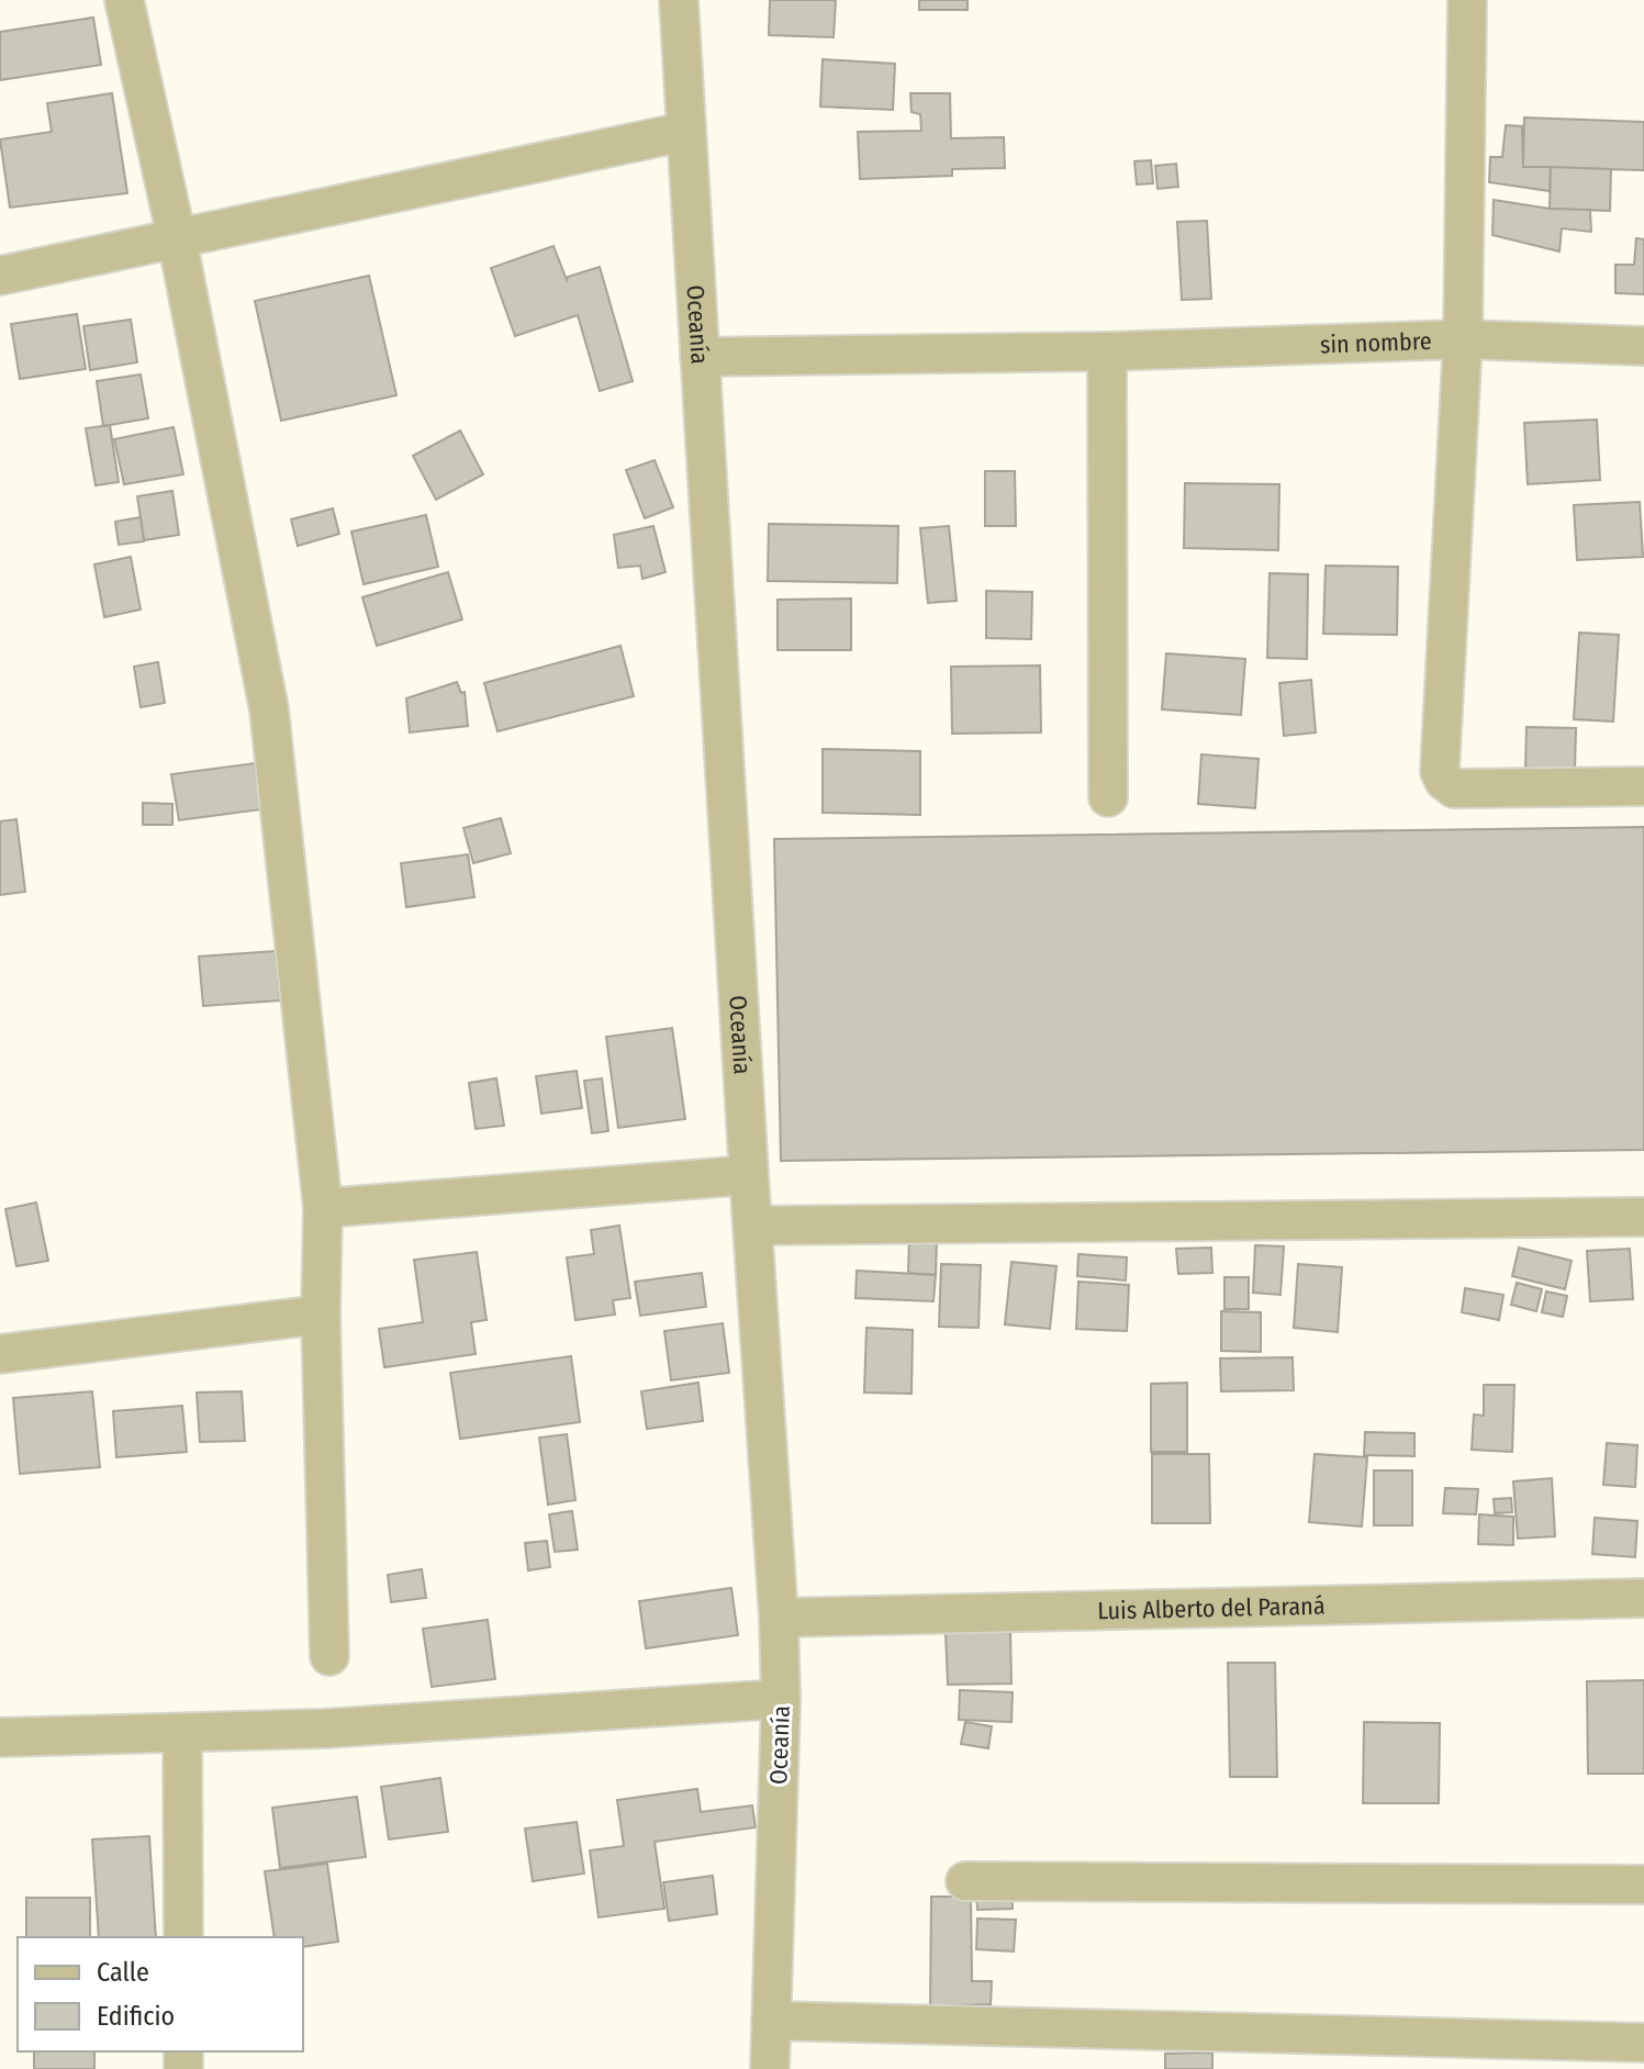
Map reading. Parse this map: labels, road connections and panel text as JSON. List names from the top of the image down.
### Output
{
  "streets": {
    "street": ["Oceanía", "sin nombre", "Luis Alberto del Paraná"]
  },
  "crossings": [
    ["Oceanía", "sin nombre"],
    ["Oceanía", "Luis Alberto del Paraná"]
  ],
  "legend": ["Calle", "Edificio"]
}
